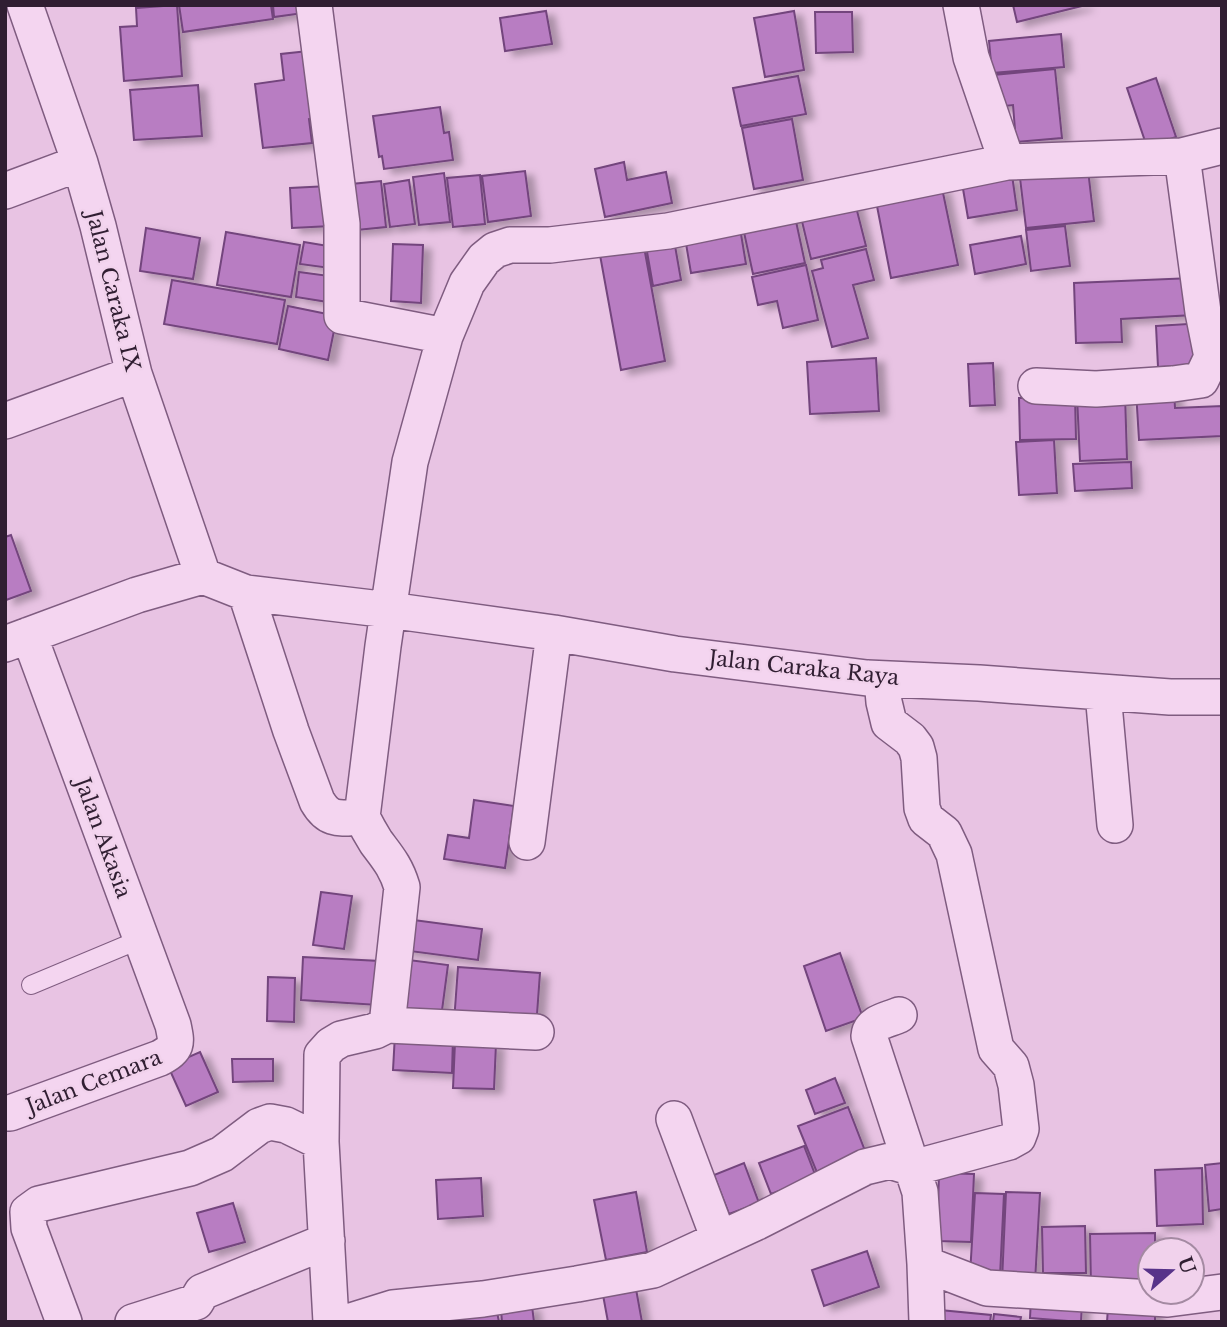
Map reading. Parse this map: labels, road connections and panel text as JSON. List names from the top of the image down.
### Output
{
  "streets": {
    "street": [
      "Jalan Caraka IX",
      "Jalan Caraka Raya",
      "Jalan Akasia",
      "Jalan Cemara"
    ]
  },
  "crossings": [
    ["Jalan Caraka IX", "Jalan Caraka Raya"],
    ["Jalan Akasia", "Jalan Cemara"]
  ],
  "north": "right"
}
